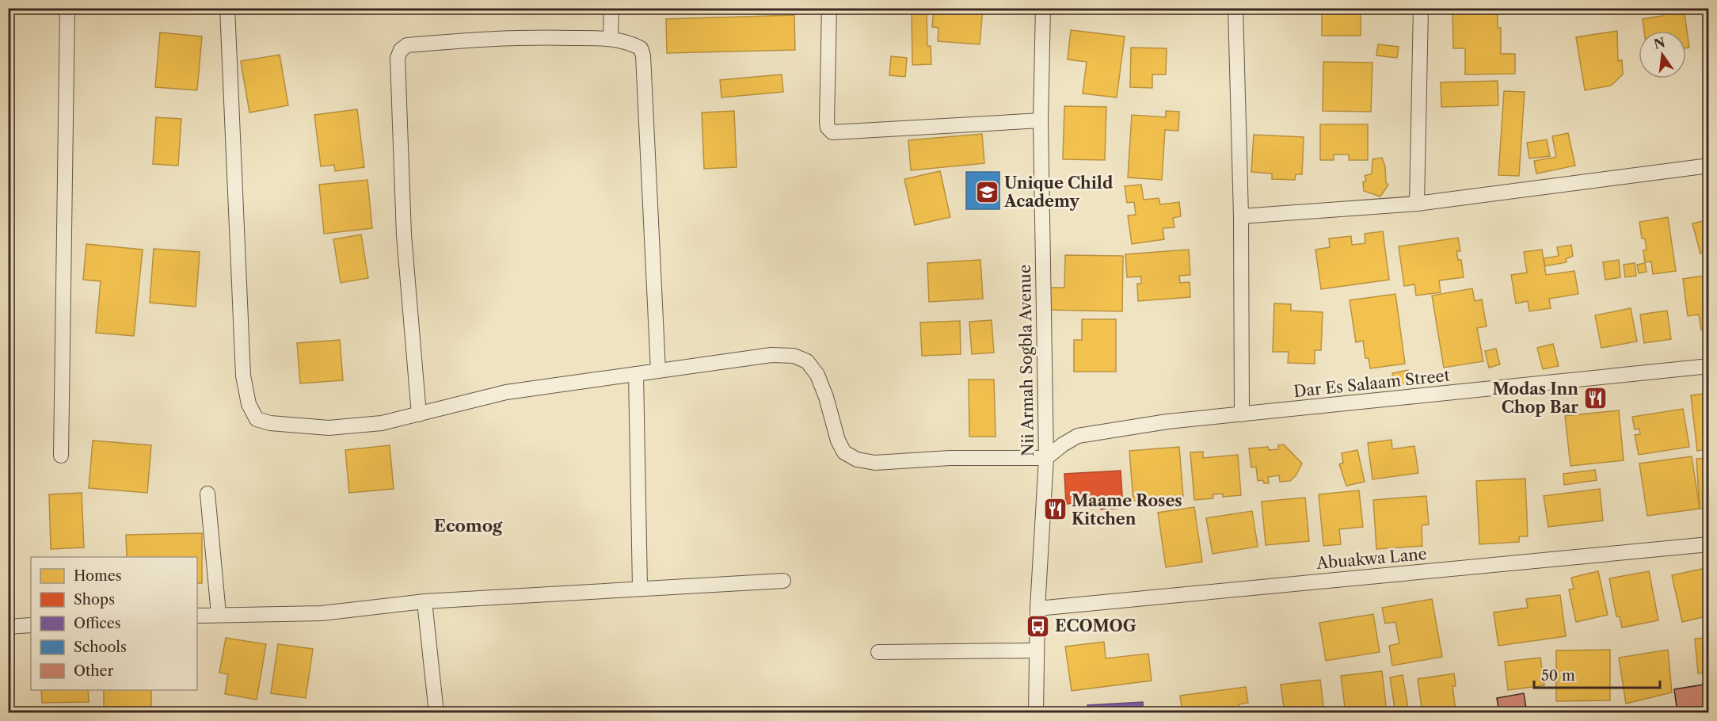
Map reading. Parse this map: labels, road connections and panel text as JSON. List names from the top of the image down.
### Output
{
  "streets": {
    "street": ["Nii Armah Sogbla Avenue", "Dar Es Salaam Street", "Abuakwa Lane"]
  },
  "crossings": [
    ["Nii Armah Sogbla Avenue", "Dar Es Salaam Street"],
    ["Nii Armah Sogbla Avenue", "Abuakwa Lane"]
  ],
  "districts": ["Ecomog"],
  "places": {
    "school or university": ["Unique Child Academy"],
    "restaurant": ["Modas Inn Chop Bar", "Maame Roses Kitchen"],
    "bus stop": ["ECOMOG"]
  },
  "legend": [
    "Homes",
    "Shops",
    "Offices",
    "Schools",
    "Other"
  ],
  "scale_bar": "50 m",
  "north": "top"
}
